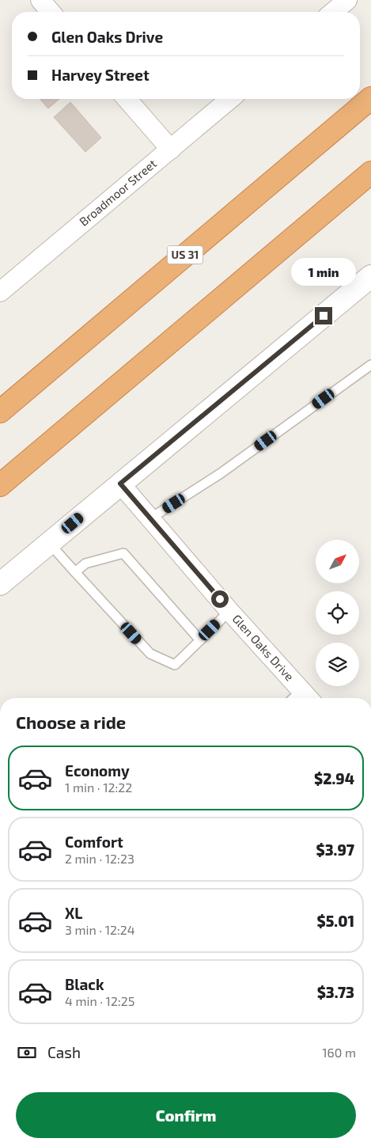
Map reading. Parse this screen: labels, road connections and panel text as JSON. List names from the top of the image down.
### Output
{
  "streets": {
    "highway": ["US 31"],
    "street": ["Broadmoor Street", "Glen Oaks Drive"]
  },
  "north": "top right",
  "page": {
    "banner": ["Glen Oaks Drive", "Harvey Street"],
    "bubble": "1 min",
    "heading": "Choose a ride",
    "list": [
      {
        "name": "Economy",
        "note": "1 min · 12:22",
        "value": "$2.94"
      },
      {
        "name": "Comfort",
        "note": "2 min · 12:23",
        "value": "$3.97"
      },
      {
        "name": "XL",
        "note": "3 min · 12:24",
        "value": "$5.01"
      },
      {
        "name": "Black",
        "note": "4 min · 12:25",
        "value": "$3.73"
      }
    ],
    "pay": ["Cash", "160 m"],
    "buttons": "Confirm"
  }
}
